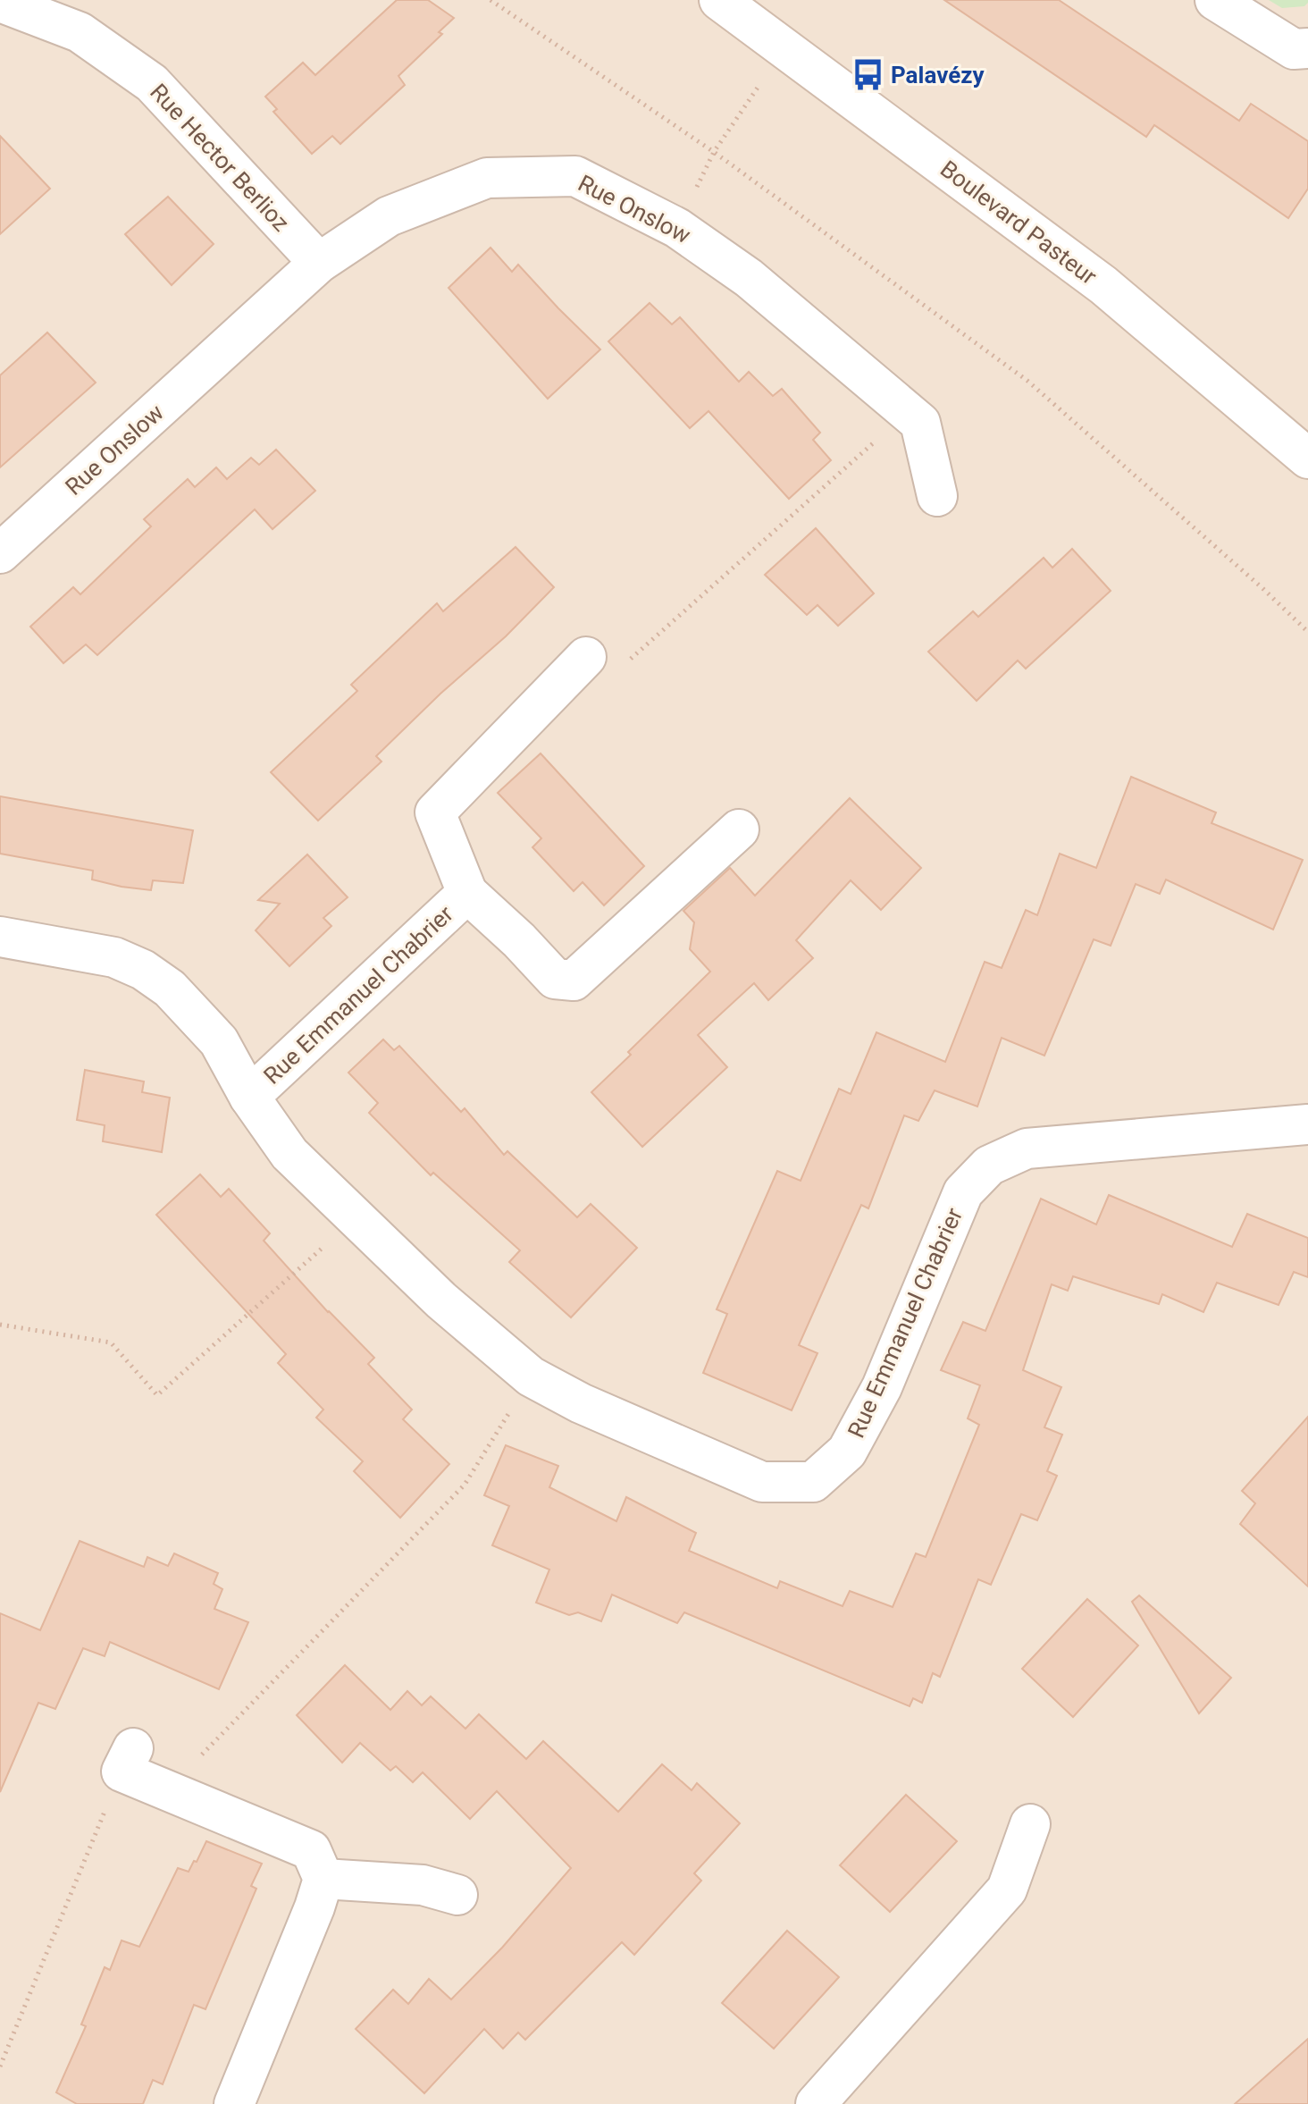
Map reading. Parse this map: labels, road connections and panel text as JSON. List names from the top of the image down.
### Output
{
  "streets": {
    "street": [
      "Rue Hector Berlioz",
      "Rue Onslow",
      "Boulevard Pasteur",
      "Rue Emmanuel Chabrier"
    ]
  },
  "crossings": [
    ["Rue Hector Berlioz", "Rue Onslow"]
  ],
  "places": {
    "bus stop": ["Palavézy"]
  }
}
